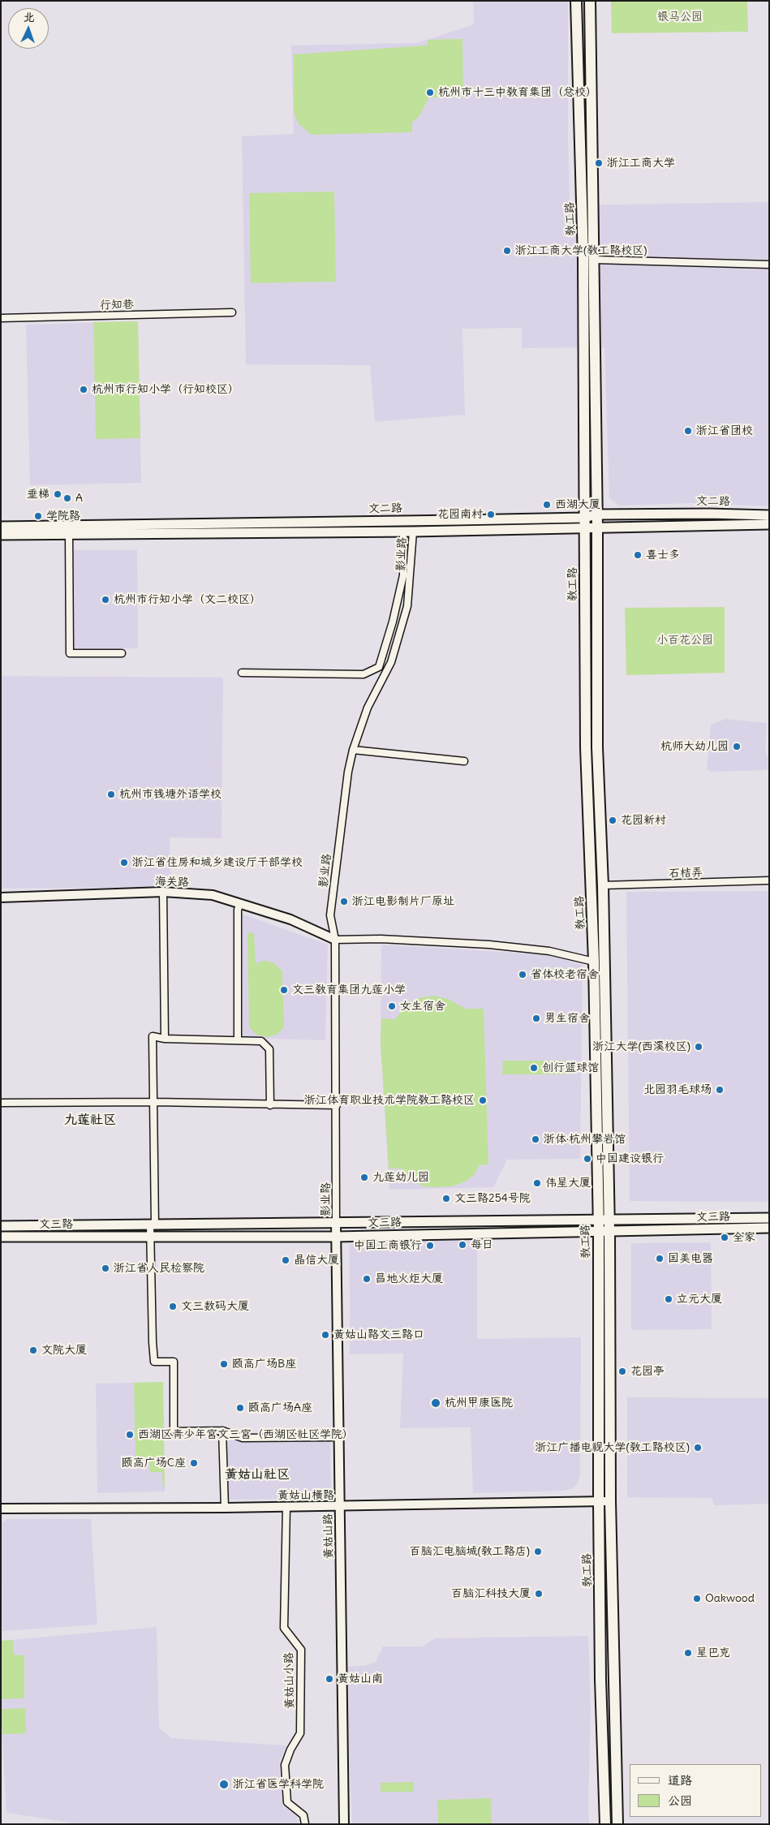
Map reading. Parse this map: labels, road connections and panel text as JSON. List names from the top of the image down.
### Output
{
  "streets": {
    "main road": ["教工路", "文二路", "文三路"],
    "street": [
      "行知巷",
      "影业路",
      "石桔弄",
      "海关路",
      "黄姑山横路",
      "黄姑山路",
      "黄姑山小路"
    ]
  },
  "crossings": [
    ["教工路", "文二路"],
    ["教工路", "石桔弄"],
    ["教工路", "文三路"],
    ["教工路", "黄姑山横路"],
    ["文二路", "影业路"],
    ["影业路", "海关路"],
    ["影业路", "文三路"],
    ["影业路", "黄姑山路"],
    ["文三路", "黄姑山路"],
    ["黄姑山横路", "黄姑山路"],
    ["黄姑山横路", "黄姑山小路"]
  ],
  "districts": ["九莲社区", "黄姑山社区"],
  "parks": ["银马公园", "小百花公园"],
  "places": [
    "杭州市十三中教育集团（总校）",
    "浙江工商大学",
    "浙江工商大学(教工路校区)",
    "杭州市行知小学（行知校区）",
    "浙江省团校",
    "垂梯",
    "A",
    "西湖大厦",
    "花园南村",
    "学院路",
    "喜士多",
    "杭州市行知小学（文二校区）",
    "杭师大幼儿园",
    "杭州市钱塘外语学校",
    "花园新村",
    "浙江省住房和城乡建设厅干部学校",
    "浙江电影制片厂原址",
    "省体校老宿舍",
    "文三教育集团九莲小学",
    "女生宿舍",
    "男生宿舍",
    "浙江大学(西溪校区)",
    "创行篮球馆",
    "北园羽毛球场",
    "浙江体育职业技术学院教工路校区",
    "浙体·杭州攀岩馆",
    "中国建设银行",
    "九莲幼儿园",
    "伟星大厦",
    "文三路254号院",
    "全家",
    "每日",
    "中国工商银行",
    "国美电器",
    "晶信大厦",
    "浙江省人民检察院",
    "昌地火炬大厦",
    "立元大厦",
    "文三数码大厦",
    "黄姑山路文三路口",
    "文院大厦",
    "颐高广场B座",
    "花园亭",
    "杭州甲康医院",
    "颐高广场A座",
    "西湖区青少年宫文三宫（西湖区社区学院）",
    "浙江广播电视大学(教工路校区)",
    "颐高广场C座",
    "百脑汇电脑城(教工路店)",
    "百脑汇科技大厦",
    "Oakwood",
    "星巴克",
    "黄姑山南",
    "浙江省医学科学院"
  ],
  "legend": ["道路", "公园"],
  "north": "top"
}
